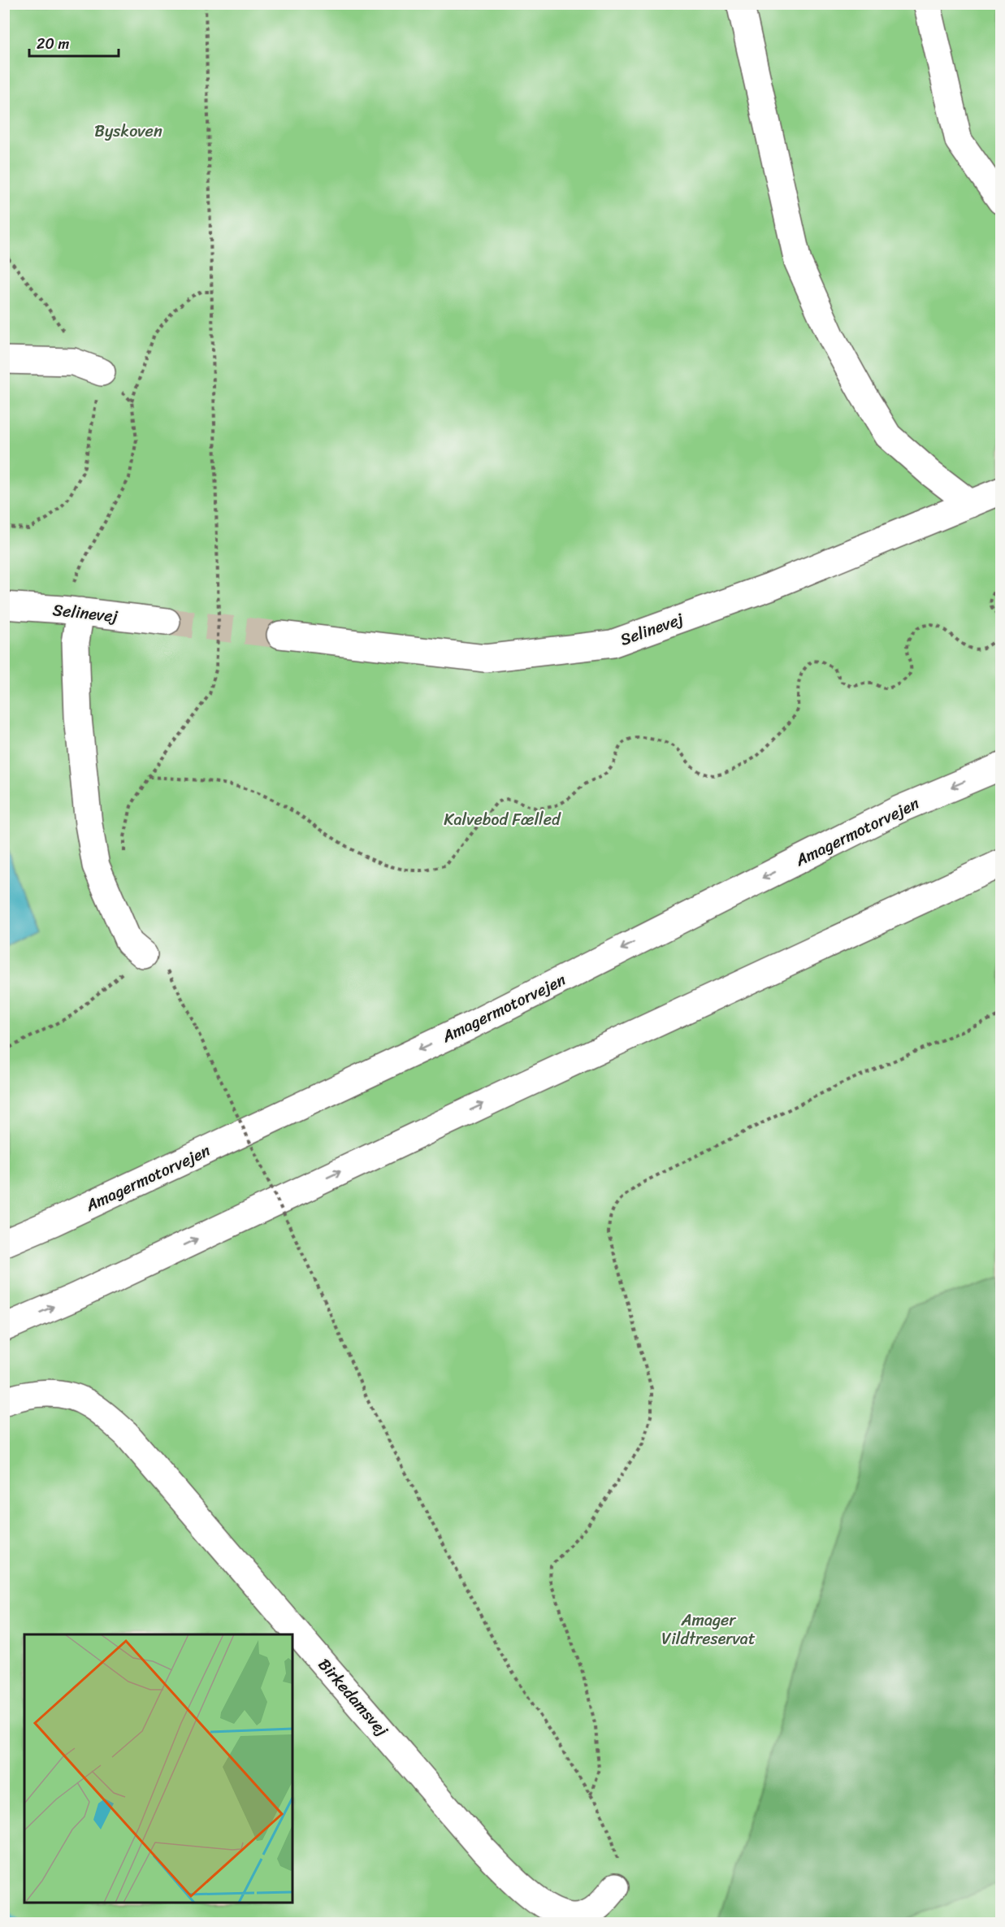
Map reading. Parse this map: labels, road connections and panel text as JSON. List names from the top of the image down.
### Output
{
  "streets": {
    "main road": ["Selinevej", "Amagermotorvejen", "Birkedamsvej"]
  },
  "parks": ["Byskoven", "Kalvebod Fælled", "Amager Vildtreservat"],
  "scale_bar": "20 m"
}
